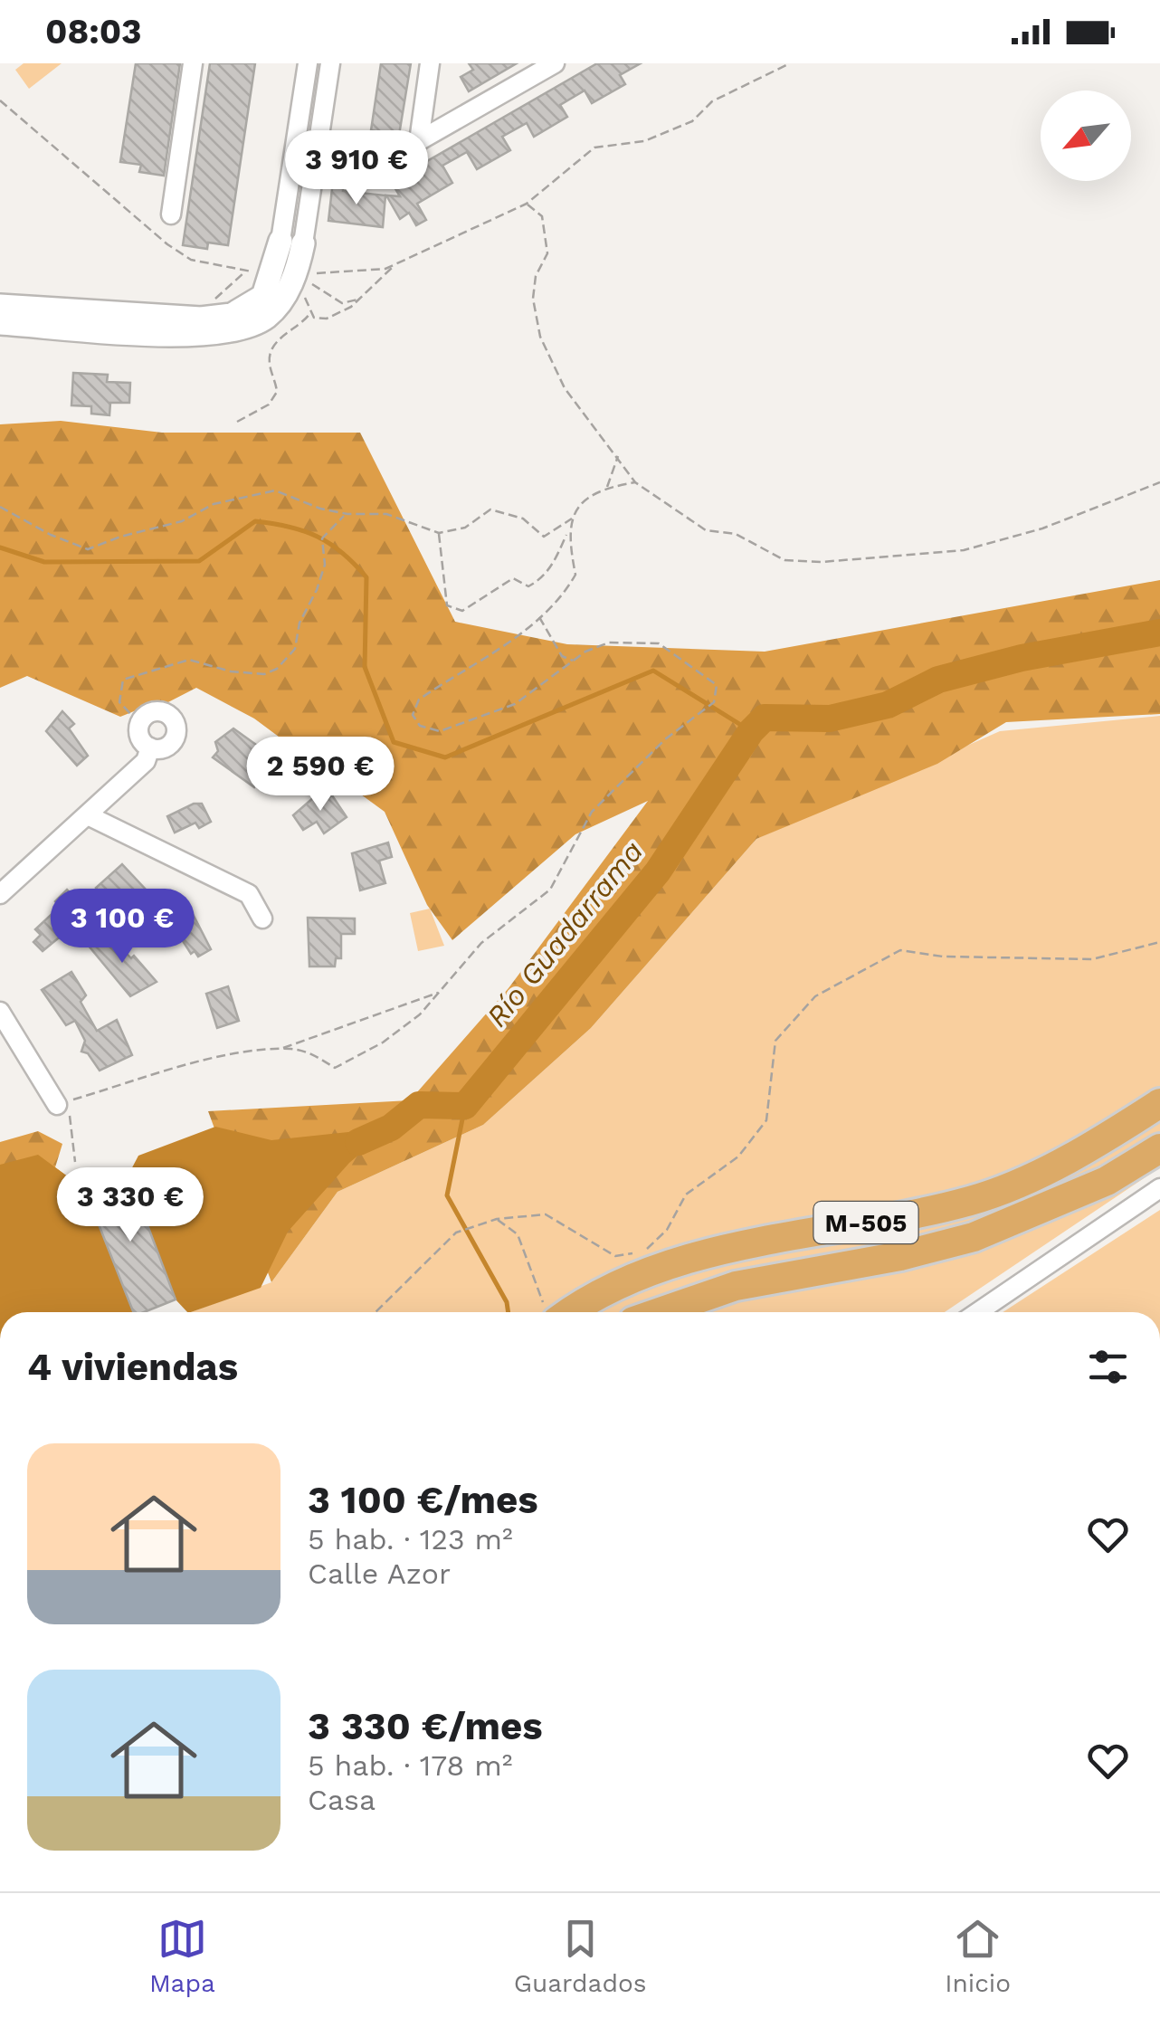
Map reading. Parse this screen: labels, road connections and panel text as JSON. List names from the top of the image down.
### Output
{
  "streets": {
    "highway": ["M-505"]
  },
  "water": ["Río Guadarrama"],
  "north": "bottom left",
  "page": {
    "status": "08:03",
    "price": [
      "3 910 €",
      "2 590 €",
      "3 100 €",
      "3 330 €"
    ],
    "heading": "4 viviendas",
    "list": [
      {
        "name": "3 100 €/mes",
        "note": "5 hab. · 123 m² · Calle Azor"
      },
      {
        "name": "3 330 €/mes",
        "note": "5 hab. · 178 m² · Casa"
      }
    ],
    "tabs": ["Mapa", "Guardados", "Inicio"]
  }
}
